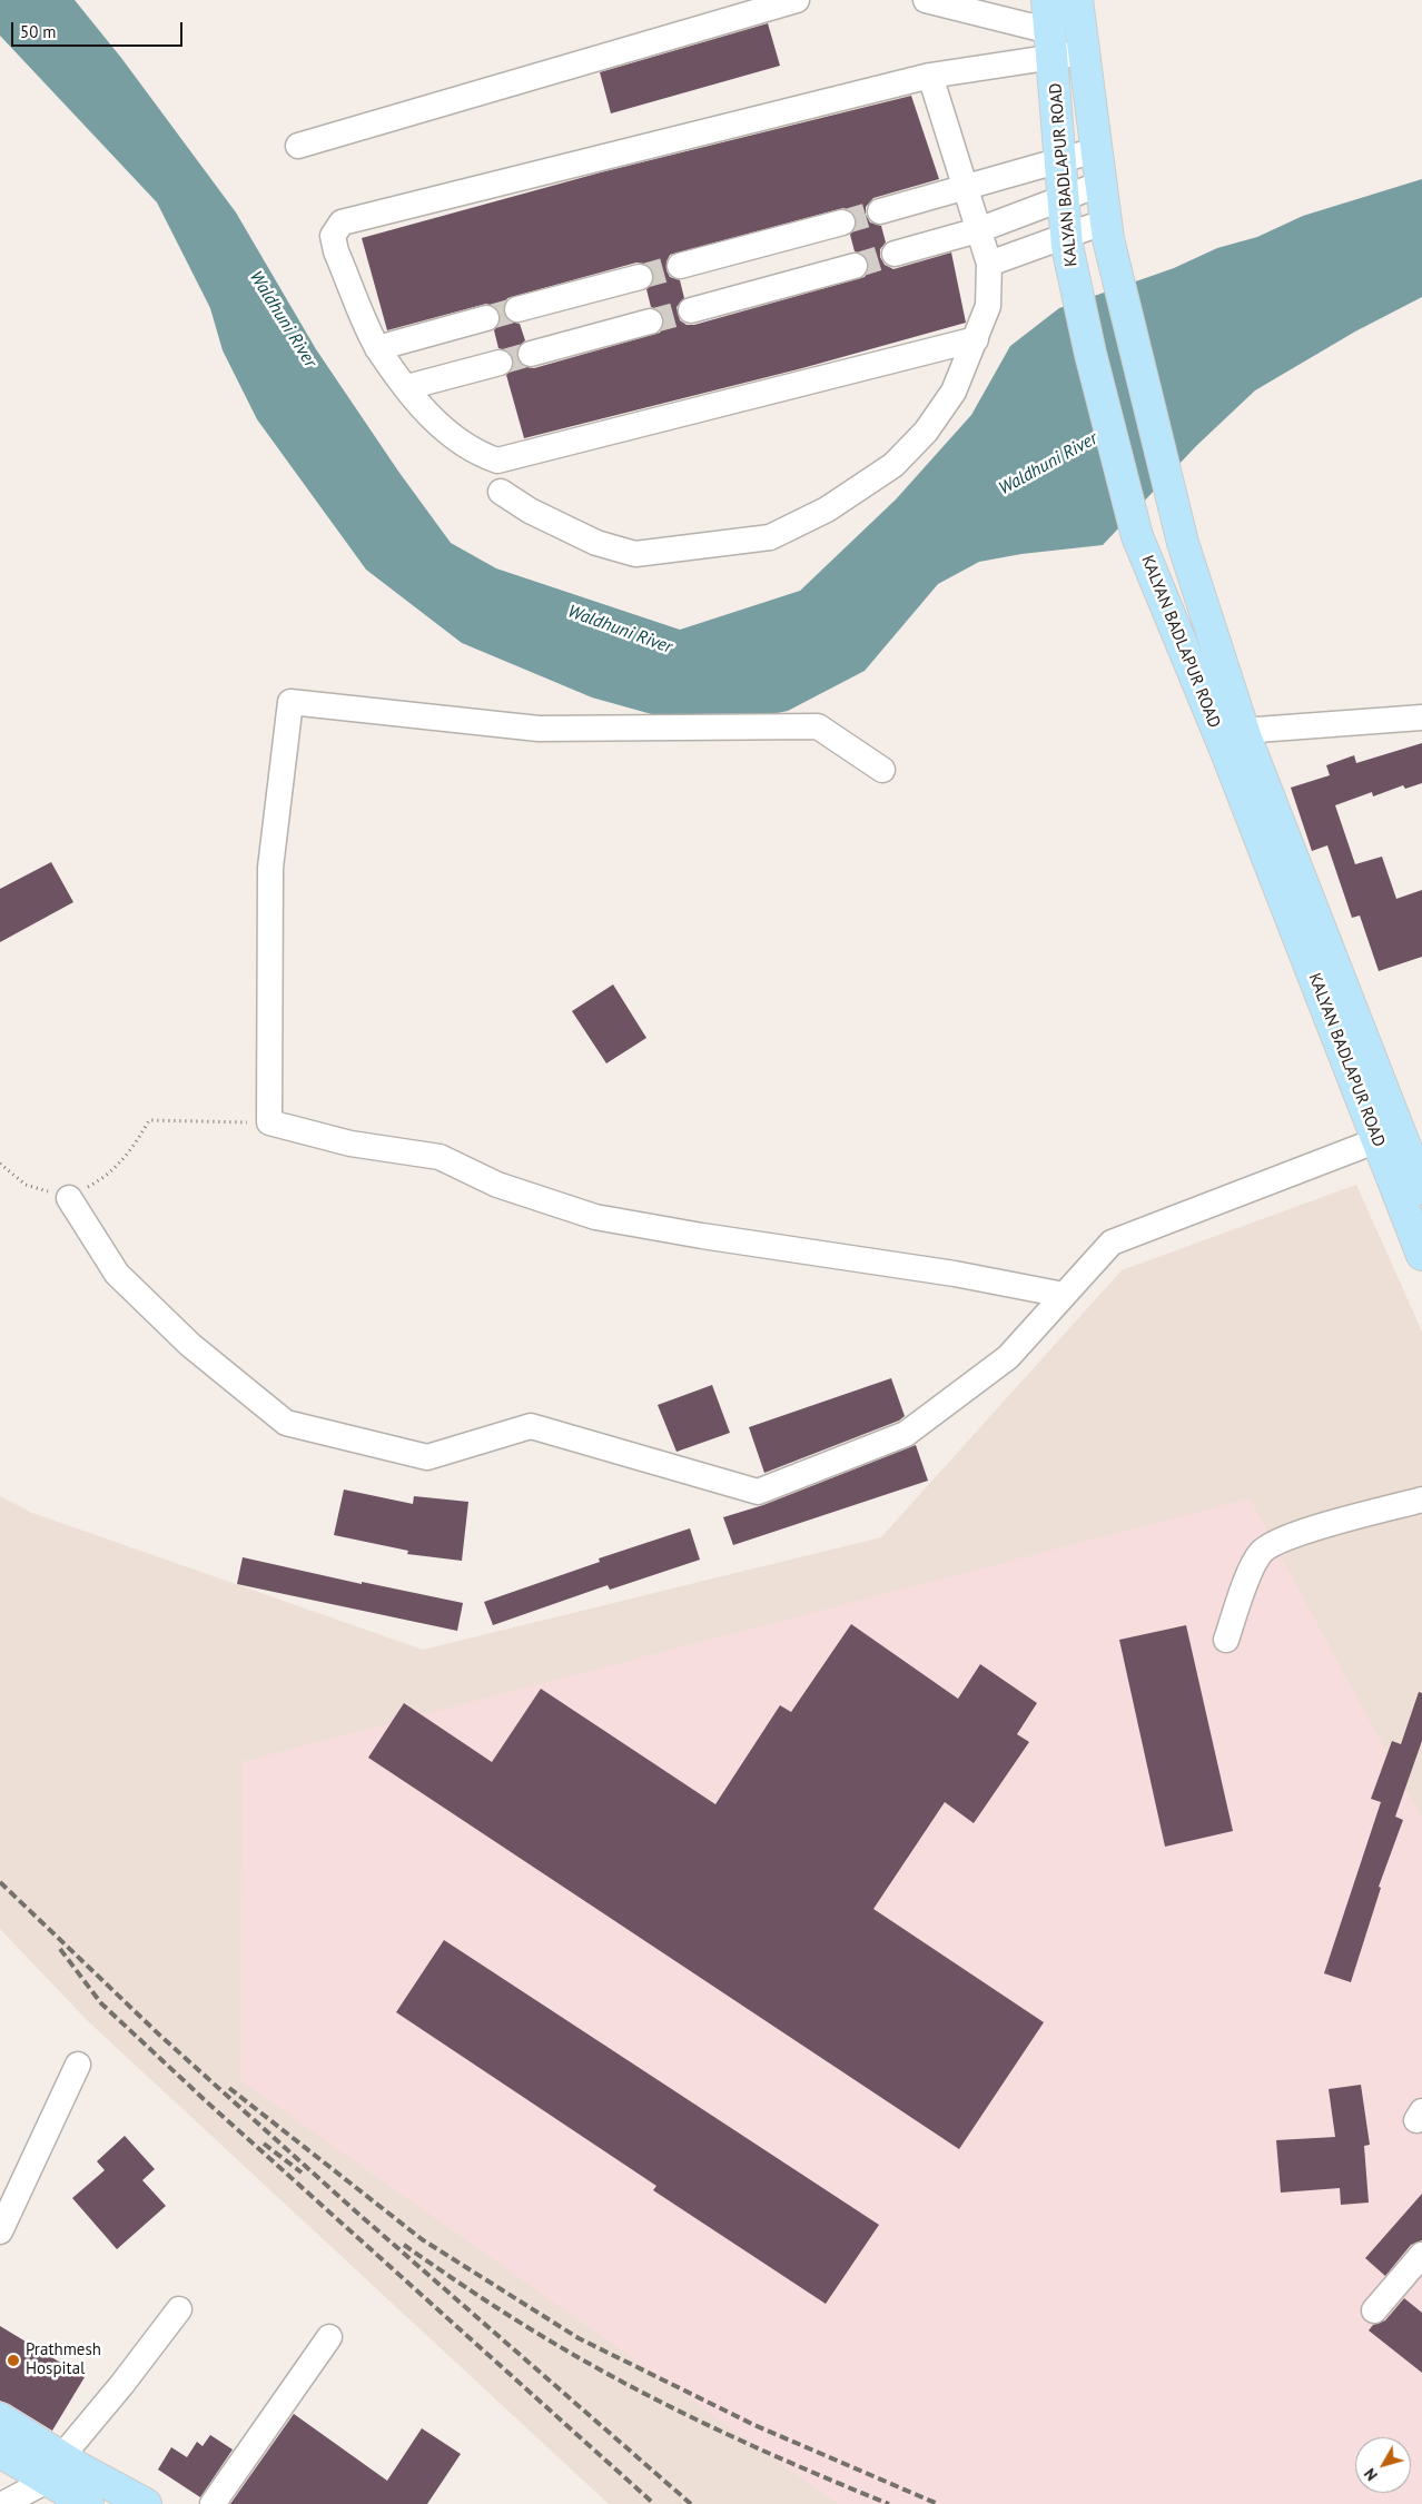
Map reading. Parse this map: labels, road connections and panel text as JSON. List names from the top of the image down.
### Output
{
  "streets": {
    "main road": ["KALYAN BADLAPUR ROAD"]
  },
  "water": ["Waldhuni River"],
  "places": ["Prathmesh Hospital"],
  "scale_bar": "50 m",
  "north": "bottom left"
}
